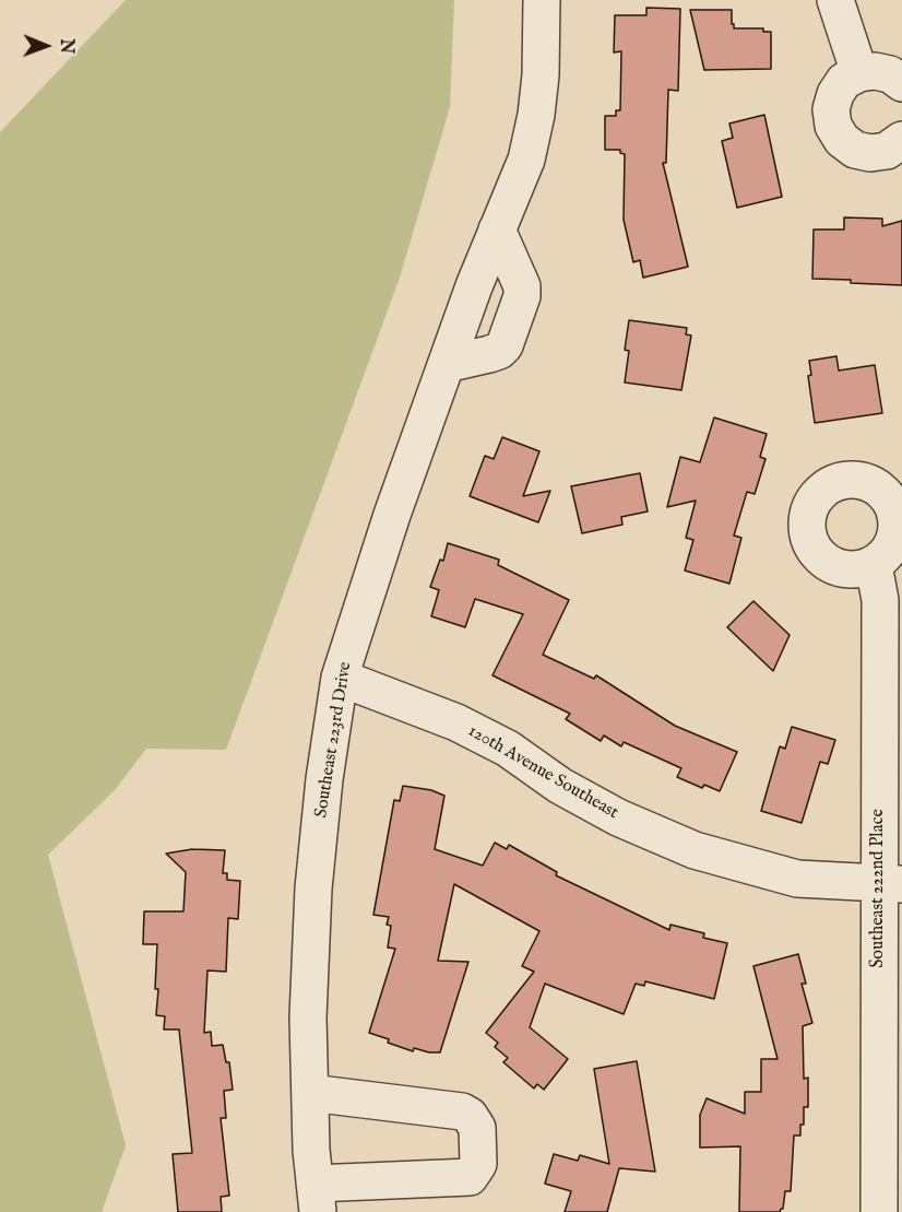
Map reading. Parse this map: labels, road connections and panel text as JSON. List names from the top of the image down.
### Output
{
  "streets": {
    "street": ["Southeast 223rd Drive", "120th Avenue Southeast", "Southeast 222nd Place"]
  },
  "crossings": [
    ["Southeast 223rd Drive", "120th Avenue Southeast"],
    ["120th Avenue Southeast", "Southeast 222nd Place"]
  ],
  "north": "right"
}
